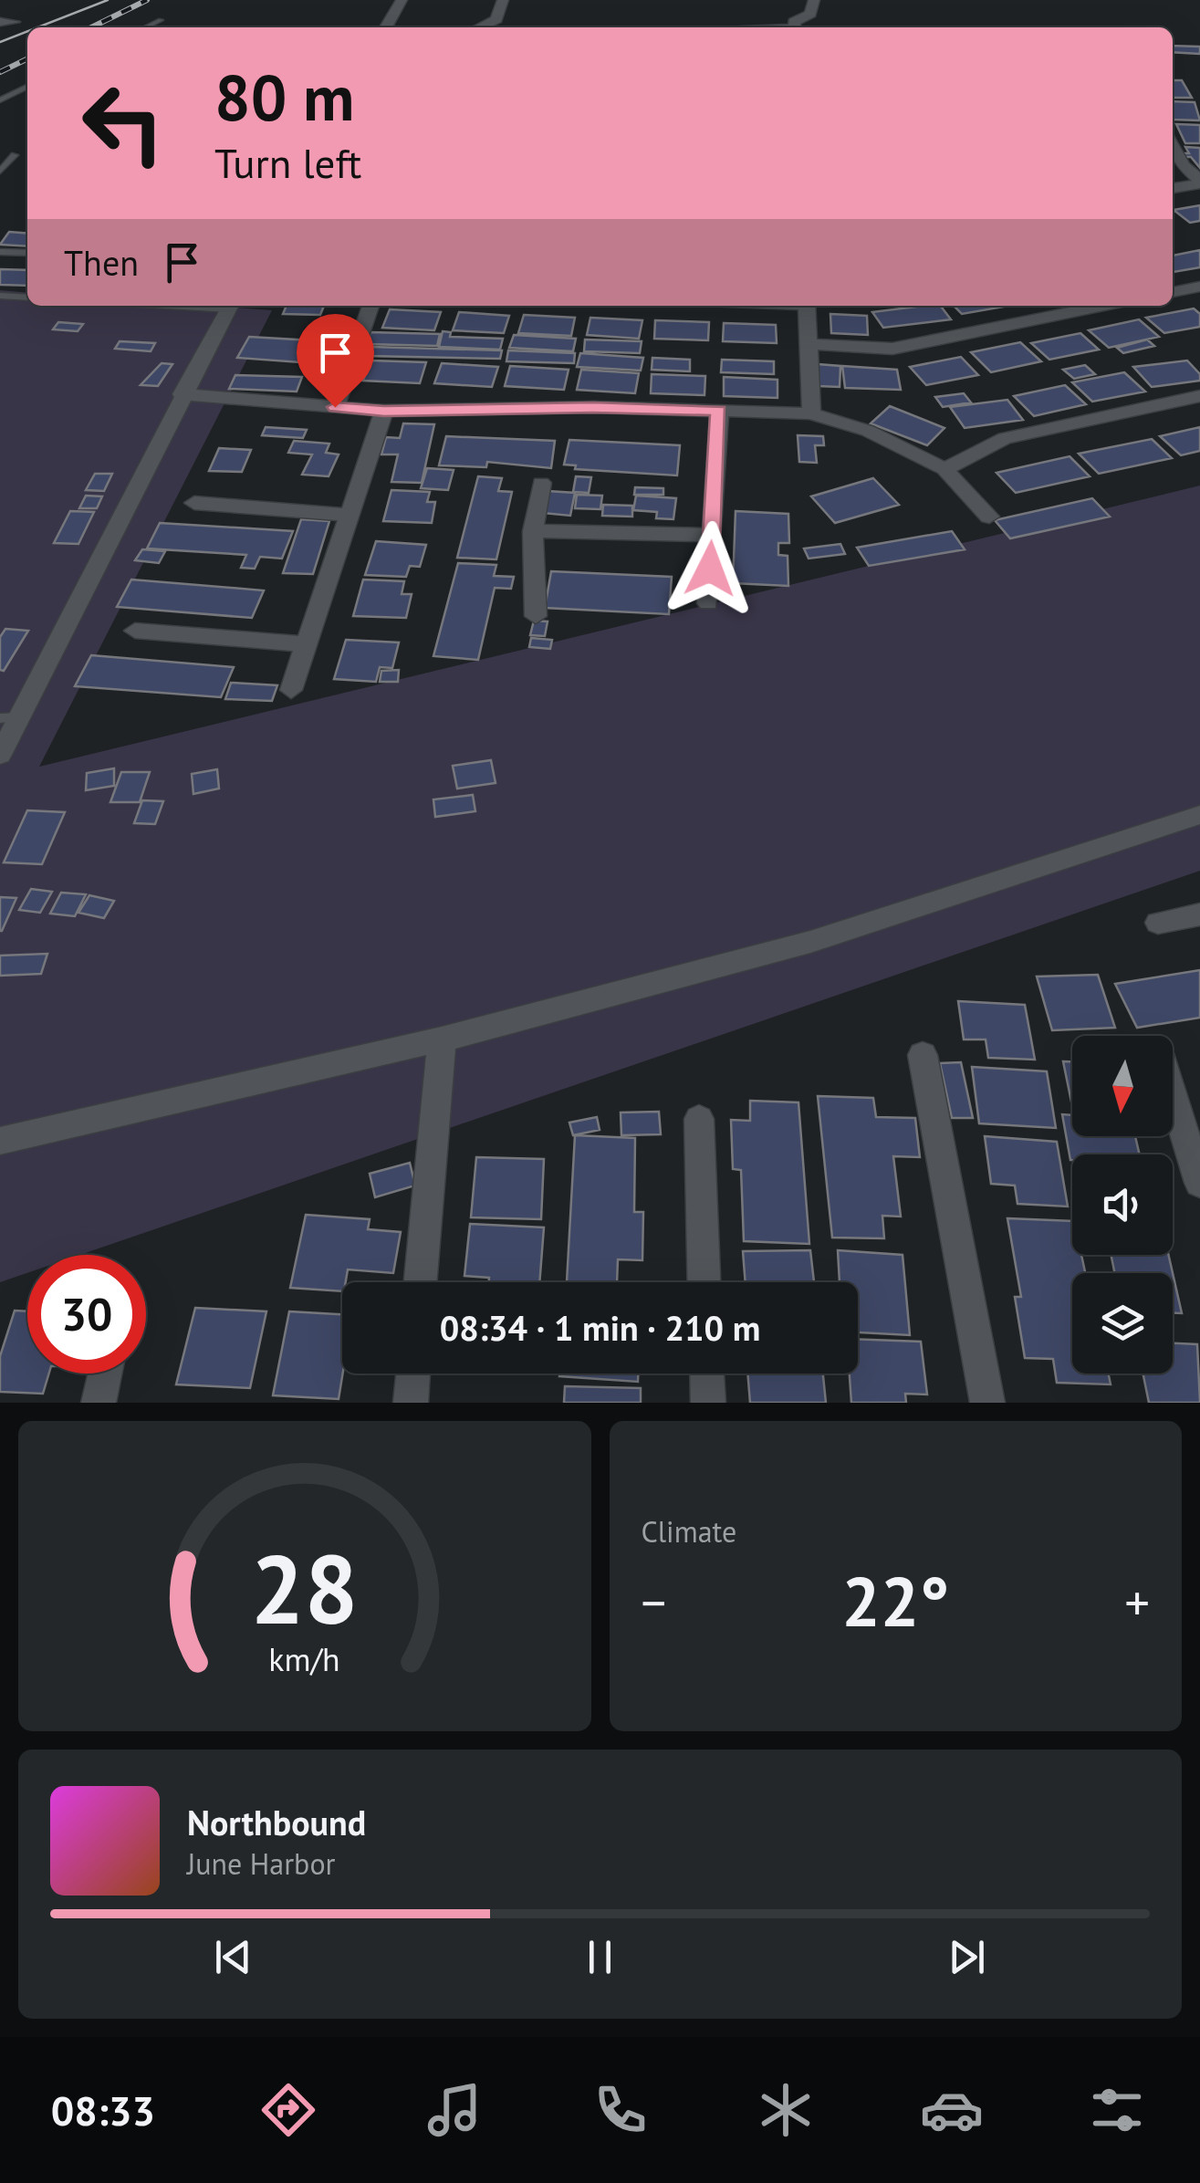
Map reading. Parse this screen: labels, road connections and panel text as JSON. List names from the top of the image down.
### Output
{
  "north": "bottom",
  "page": {
    "turn": ["80 m", "Turn left"],
    "then": "Then",
    "limit": "30",
    "trip": "08:34 · 1 min · 210 m",
    "tile": "Climate",
    "heat": ["−", "22°", "+"],
    "song": ["Northbound", "June Harbor"],
    "tabs": "08:33",
    "gauge": ["28", "km/h"]
  }
}
